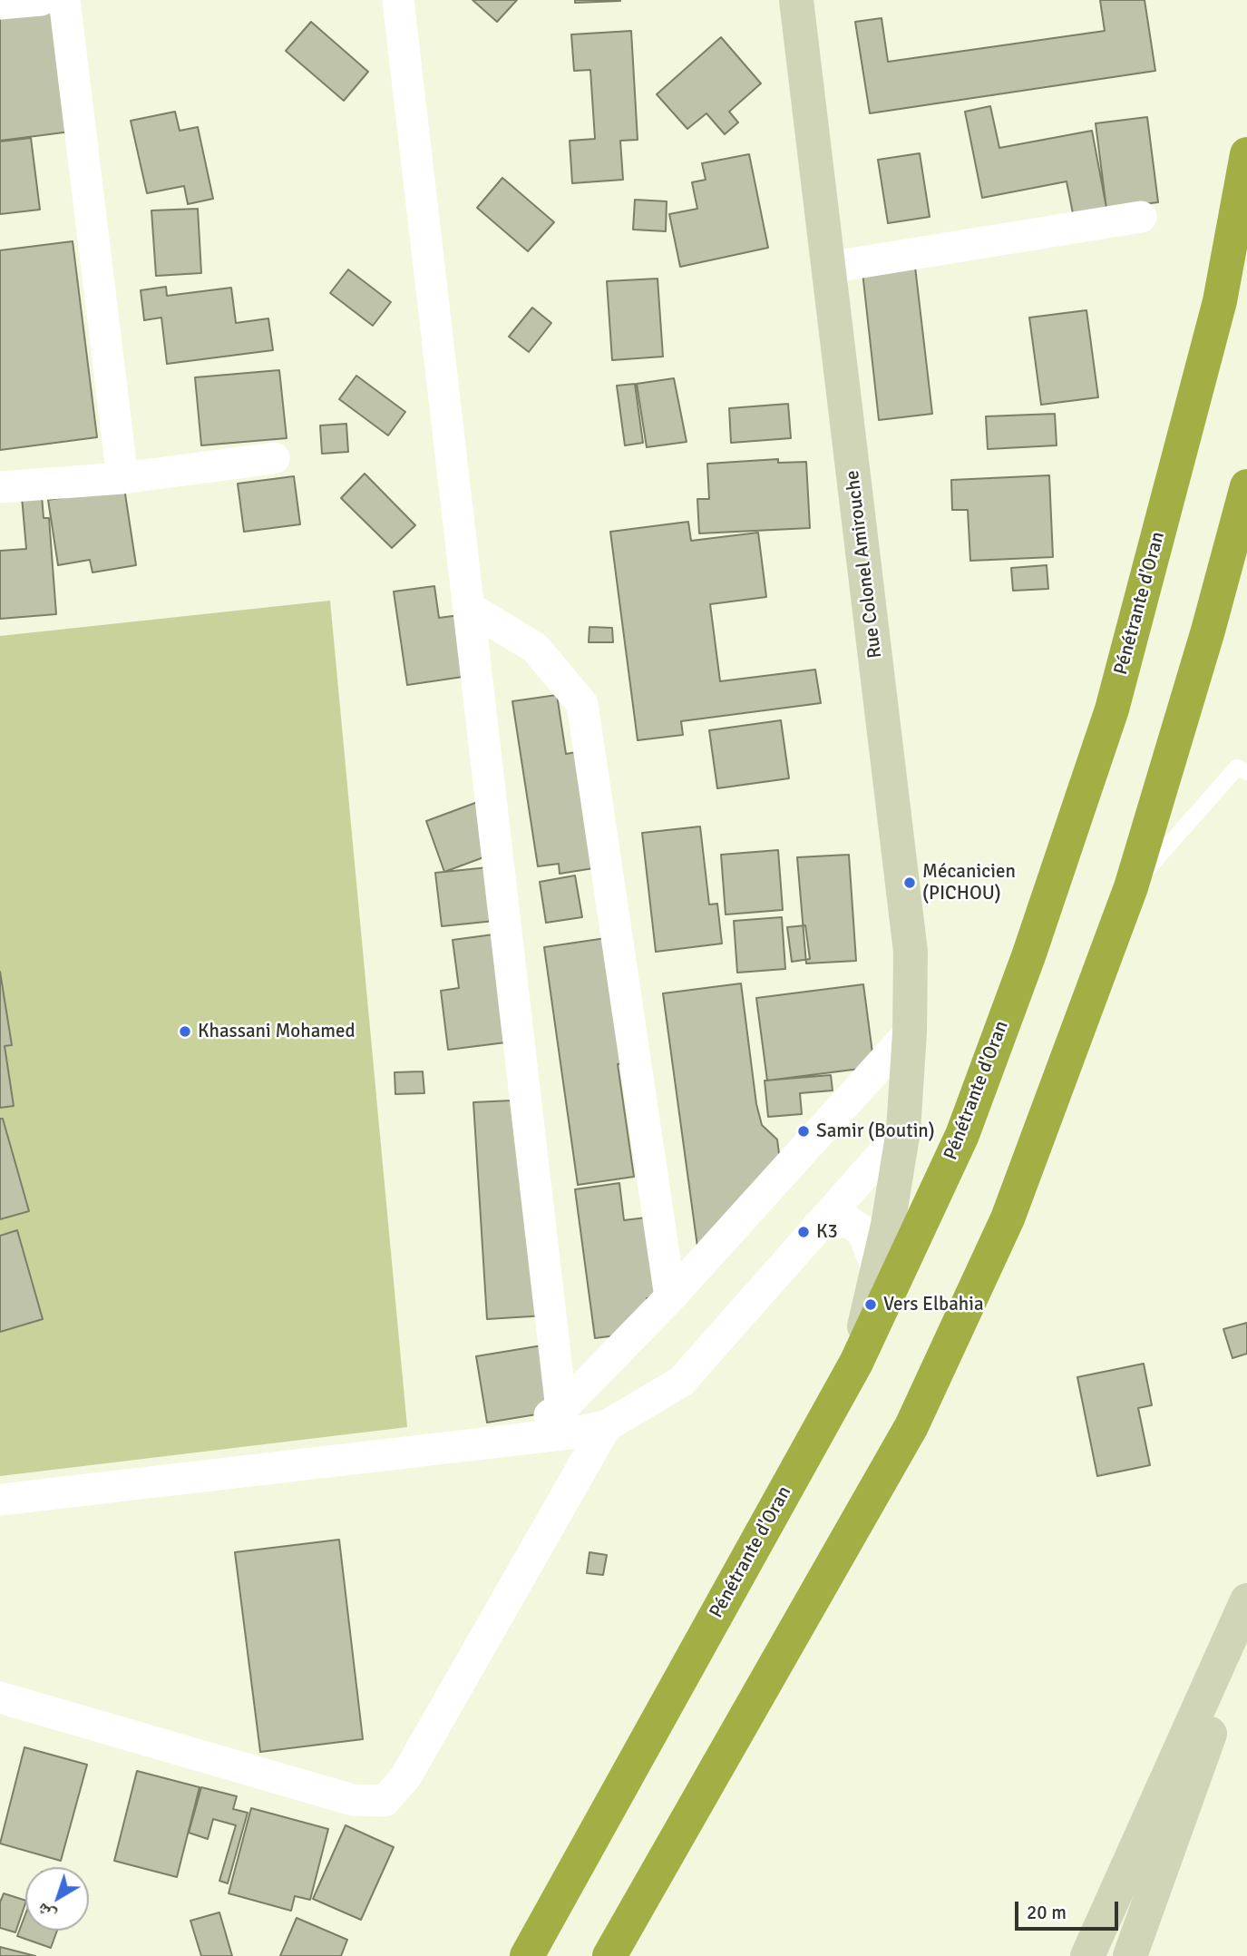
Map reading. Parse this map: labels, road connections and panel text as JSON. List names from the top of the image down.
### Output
{
  "streets": {
    "highway": ["Pénétrante d'Oran"],
    "street": ["Rue Colonel Amirouche"]
  },
  "crossings": [
    ["Rue Colonel Amirouche", "Pénétrante d'Oran"]
  ],
  "places": [
    "Mécanicien (PICHOU)",
    "Khassani Mohamed",
    "Samir (Boutin)",
    "K3",
    "Vers Elbahia"
  ],
  "scale_bar": "20 m",
  "north": "bottom left"
}
